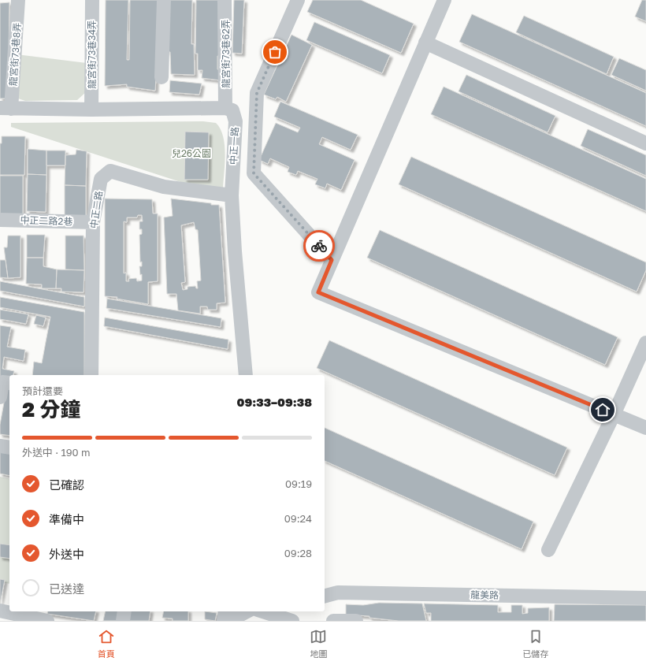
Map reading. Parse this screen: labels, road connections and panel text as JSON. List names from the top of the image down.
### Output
{
  "streets": {
    "street": [
      "龍宮街73巷62弄",
      "龍宮街73巷8弄",
      "龍宮街73巷34弄",
      "中正一路",
      "中正二路",
      "中正二路2巷",
      "龍美路"
    ]
  },
  "crossings": [
    ["龍宮街73巷62弄", "中正一路"],
    ["中正一路", "中正二路"],
    ["中正二路", "中正二路2巷"]
  ],
  "parks": ["兒26公園"],
  "page": {
    "heading": ["2 分鐘", "預計還要", "09:33–09:38"],
    "bar": "外送中 · 190 m",
    "list": [
      ["已確認", "09:19"],
      ["準備中", "09:24"],
      ["外送中", "09:28"],
      "已送達"
    ],
    "tabs": ["首頁", "地圖", "已儲存"]
  }
}
